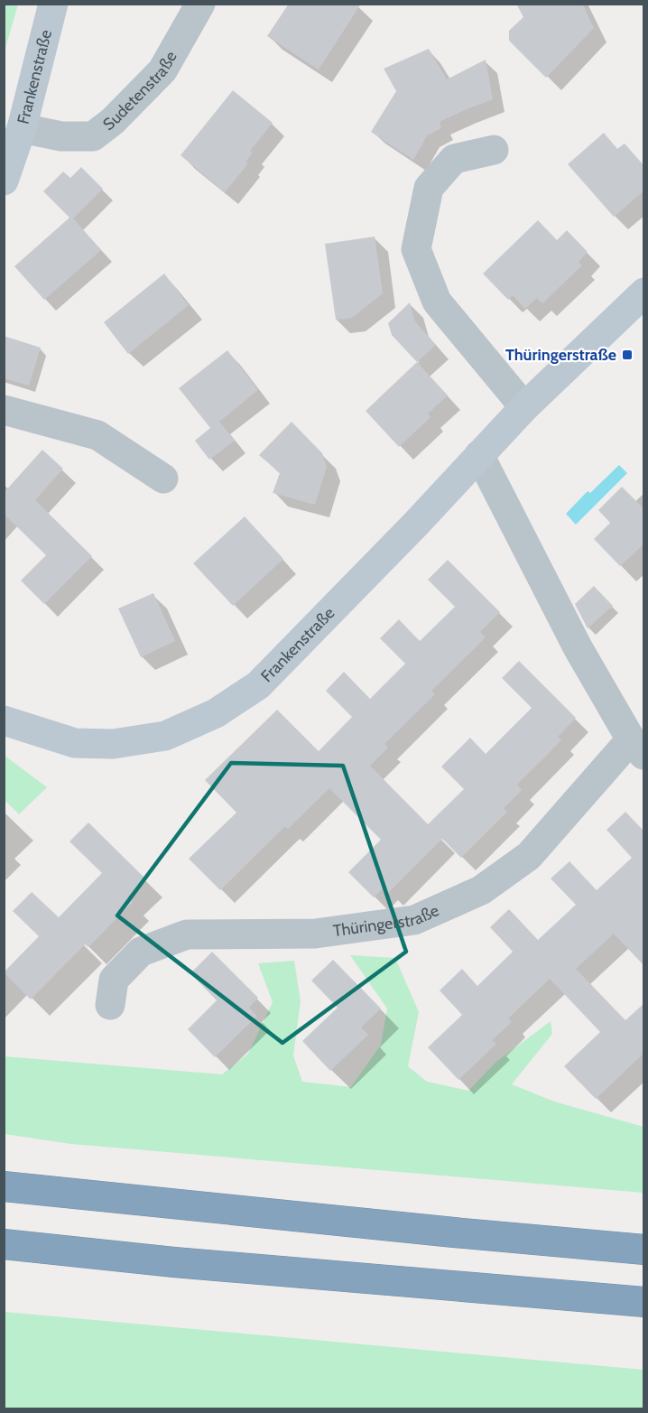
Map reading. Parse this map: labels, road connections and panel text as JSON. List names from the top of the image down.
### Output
{
  "streets": {
    "street": ["Frankenstraße", "Sudetenstraße", "Thüringerstraße"]
  },
  "crossings": [
    ["Frankenstraße", "Sudetenstraße"],
    ["Frankenstraße", "Thüringerstraße"]
  ],
  "places": {
    "transit": ["Thüringerstraße"]
  }
}
